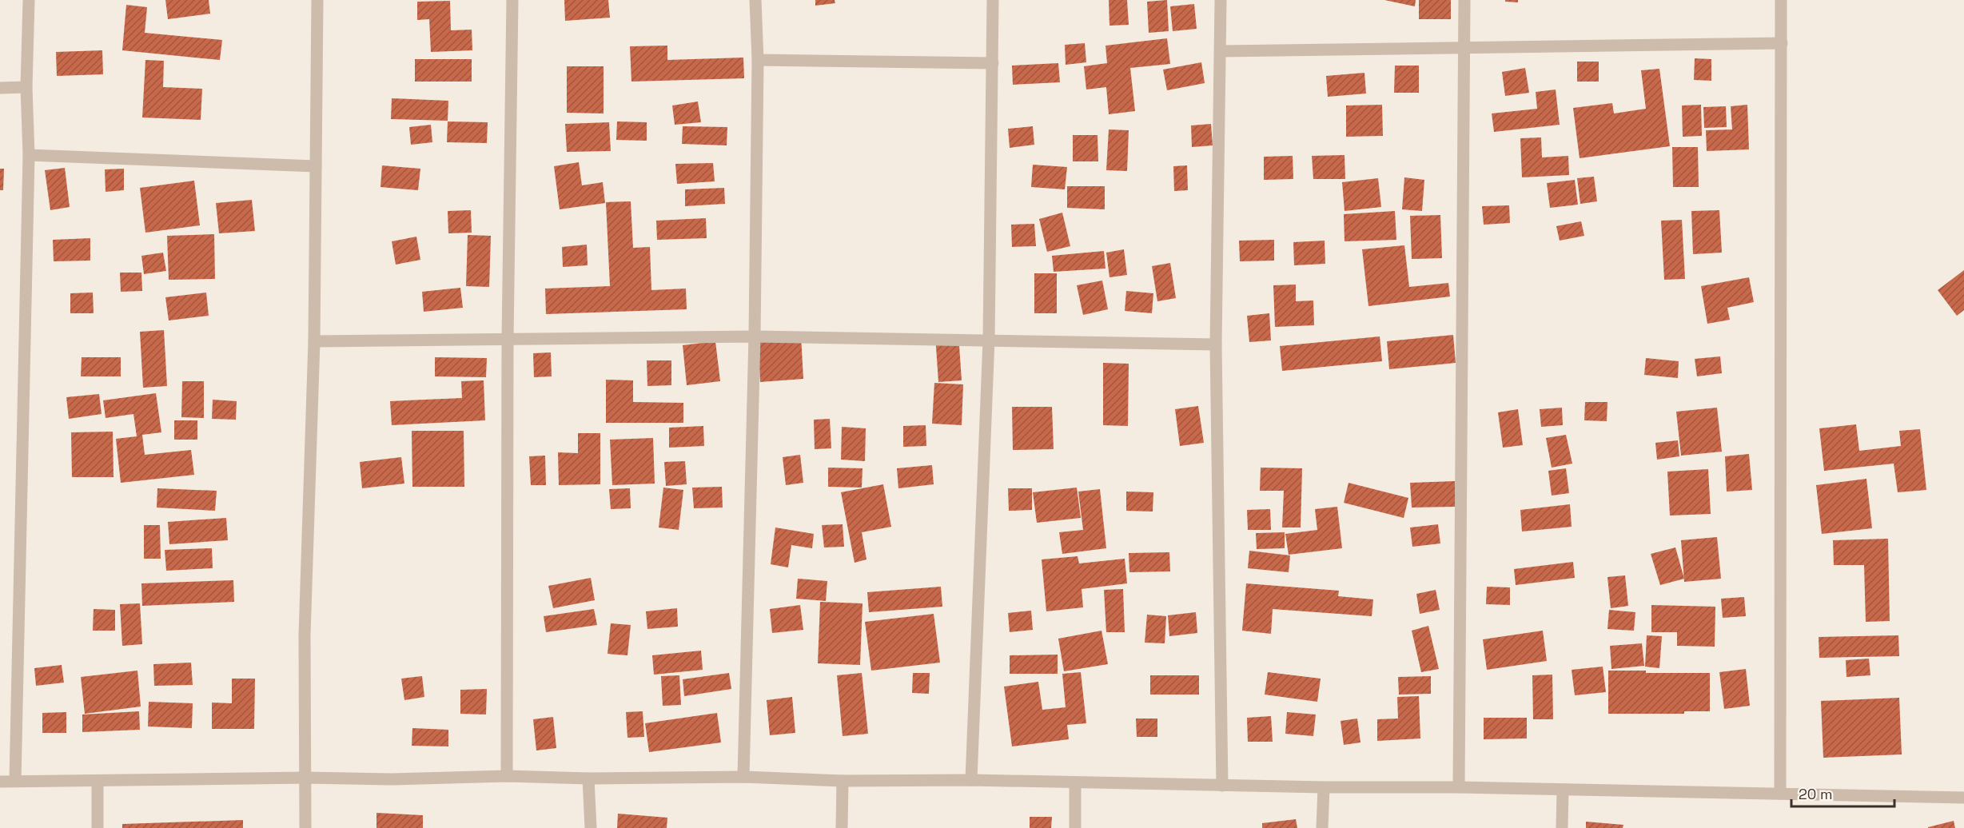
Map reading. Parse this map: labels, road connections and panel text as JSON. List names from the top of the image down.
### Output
{
  "scale_bar": "20 m"
}
